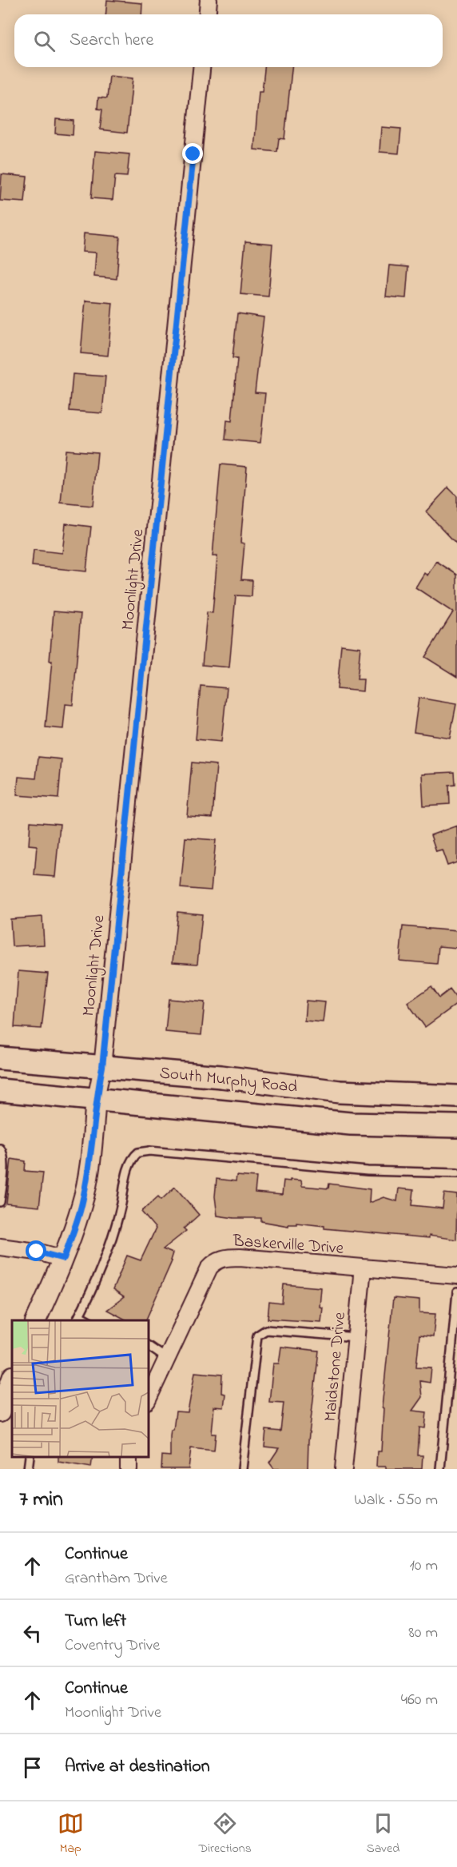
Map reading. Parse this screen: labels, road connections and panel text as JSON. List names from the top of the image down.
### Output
{
  "streets": {
    "main road": ["South Murphy Road"],
    "street": ["Moonlight Drive", "Baskerville Drive", "Maidstone Drive"]
  },
  "crossings": [
    ["Moonlight Drive", "South Murphy Road"],
    ["Baskerville Drive", "Maidstone Drive"]
  ],
  "page": {
    "search": "Search here",
    "heading": ["7 min", "Walk · 550 m"],
    "list": [
      ["Continue", "Grantham Drive", "10 m"],
      ["Turn left", "Coventry Drive", "80 m"],
      ["Continue", "Moonlight Drive", "460 m"],
      "Arrive at destination"
    ],
    "nav": ["Map", "Directions", "Saved"]
  }
}
